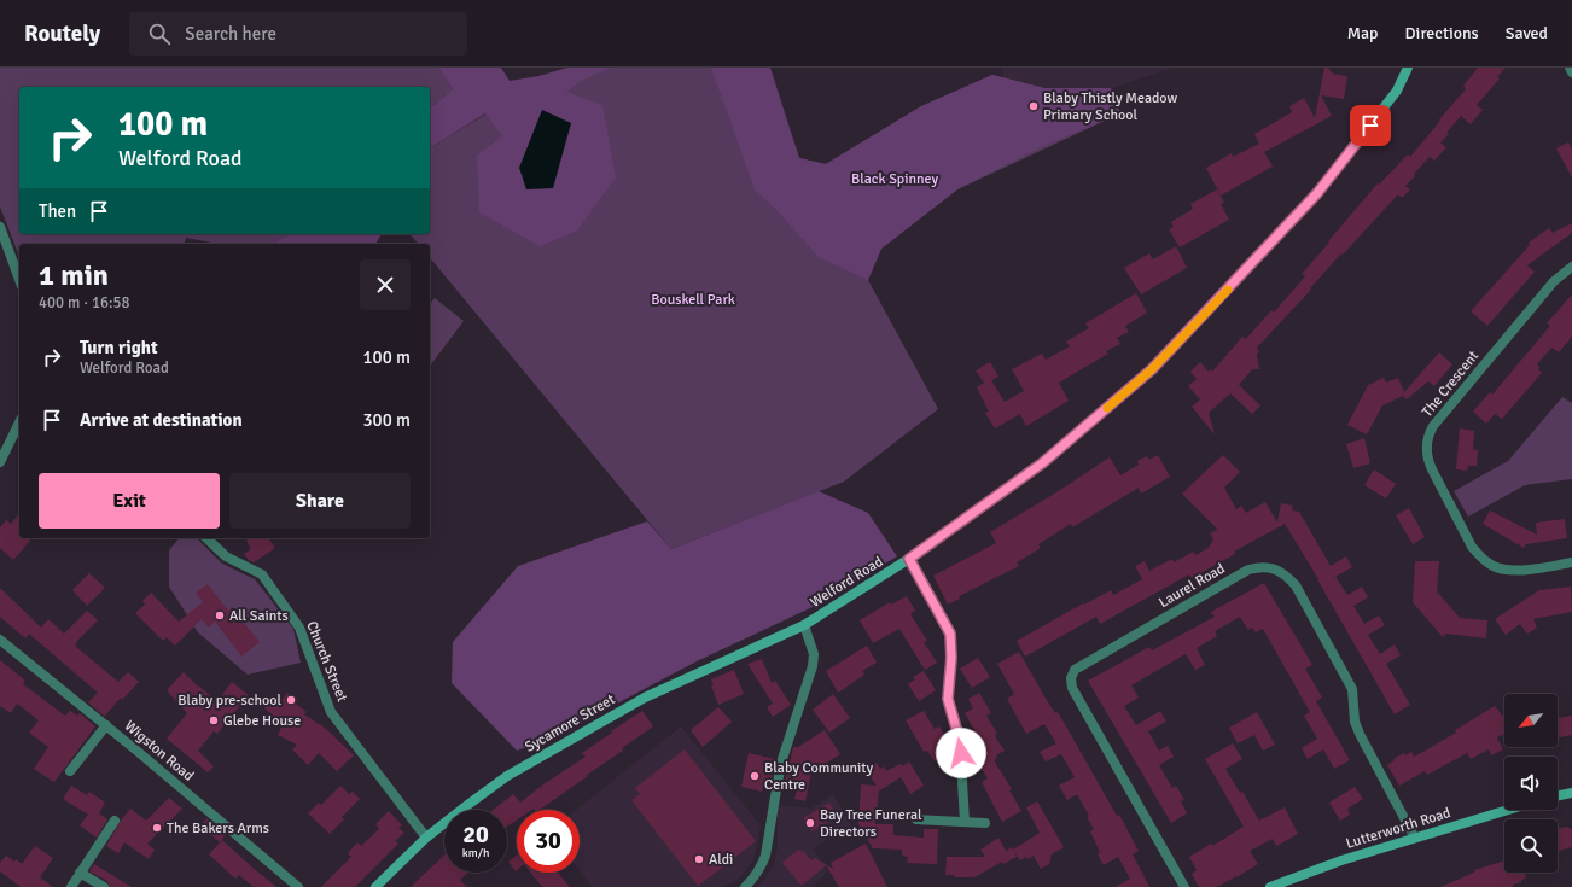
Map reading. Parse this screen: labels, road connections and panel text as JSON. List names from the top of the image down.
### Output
{
  "streets": {
    "street": [
      "The Crescent",
      "Welford Road",
      "Laurel Road",
      "Church Street",
      "Sycamore Street",
      "Wigston Road",
      "Lutterworth Road"
    ]
  },
  "crossings": [
    ["Welford Road", "Sycamore Street"],
    ["Laurel Road", "Lutterworth Road"],
    ["Church Street", "Sycamore Street"]
  ],
  "parks": ["Black Spinney", "Bouskell Park"],
  "places": [
    "Blaby Thistly Meadow Primary School",
    "All Saints",
    "Blaby pre-school",
    "Glebe House",
    "Blaby Community Centre",
    "Bay Tree Funeral Directors",
    "The Bakers Arms",
    "Aldi"
  ],
  "north": "bottom left",
  "page": {
    "header": "Routely",
    "search": "Search here",
    "nav": ["Map", "Directions", "Saved"],
    "turn": ["100 m", "Welford Road"],
    "then": "Then",
    "heading": ["1 min", "400 m · 16:58"],
    "list": [
      {
        "name": "Turn right",
        "note": "Welford Road",
        "value": "100 m"
      },
      {
        "name": "Arrive at destination",
        "value": "300 m"
      }
    ],
    "buttons": ["Exit", "Share"],
    "speed": "20 km/h",
    "limit": "30"
  }
}
